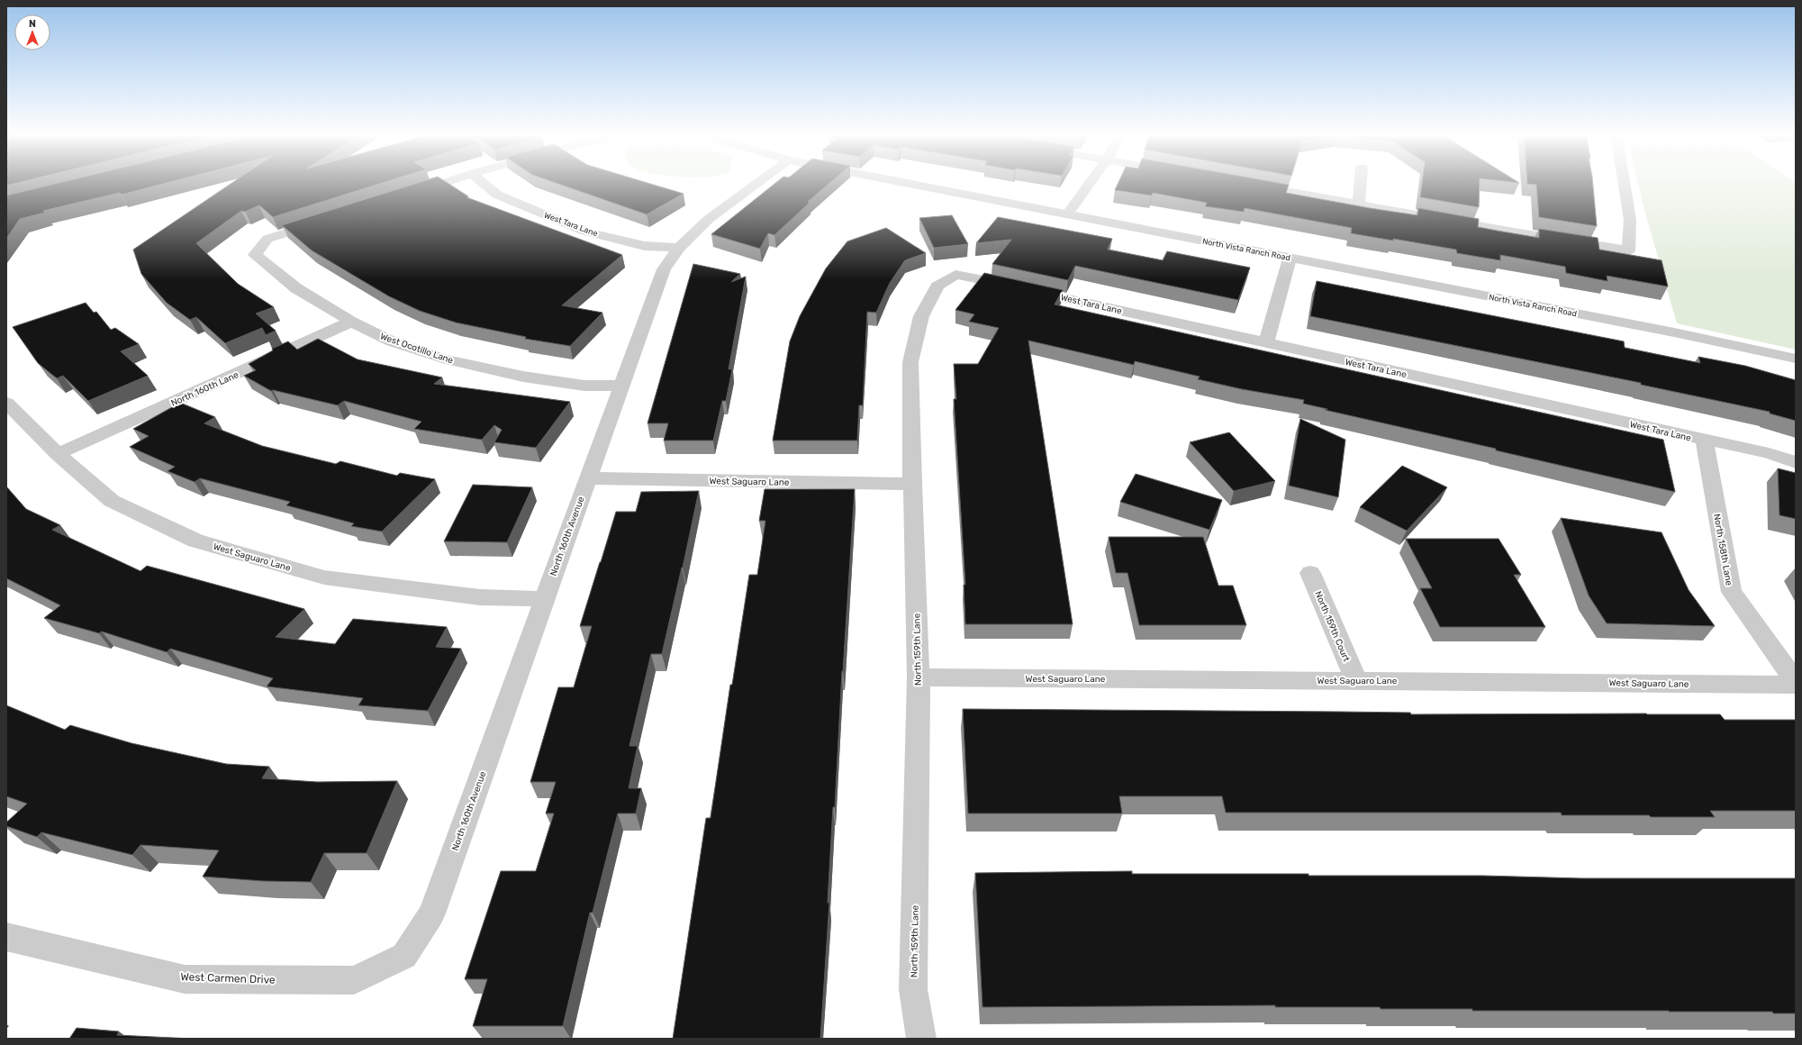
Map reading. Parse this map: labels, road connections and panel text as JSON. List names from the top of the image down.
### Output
{
  "streets": {
    "street": [
      "West Tara Lane",
      "North Vista Ranch Road",
      "West Ocotillo Lane",
      "North 160th Lane",
      "West Saguaro Lane",
      "North 160th Avenue",
      "North 158th Lane",
      "North 159th Court",
      "North 159th Lane",
      "West Carmen Drive"
    ]
  },
  "crossings": [
    ["West Tara Lane", "North 160th Avenue"],
    ["West Tara Lane", "North 158th Lane"],
    ["West Tara Lane", "North 159th Lane"],
    ["West Ocotillo Lane", "North 160th Lane"],
    ["West Ocotillo Lane", "North 160th Avenue"],
    ["North 160th Lane", "West Saguaro Lane"],
    ["West Saguaro Lane", "North 160th Avenue"],
    ["West Saguaro Lane", "North 158th Lane"],
    ["West Saguaro Lane", "North 159th Court"],
    ["West Saguaro Lane", "North 159th Lane"],
    ["North 160th Avenue", "West Carmen Drive"]
  ],
  "north": "top"
}
